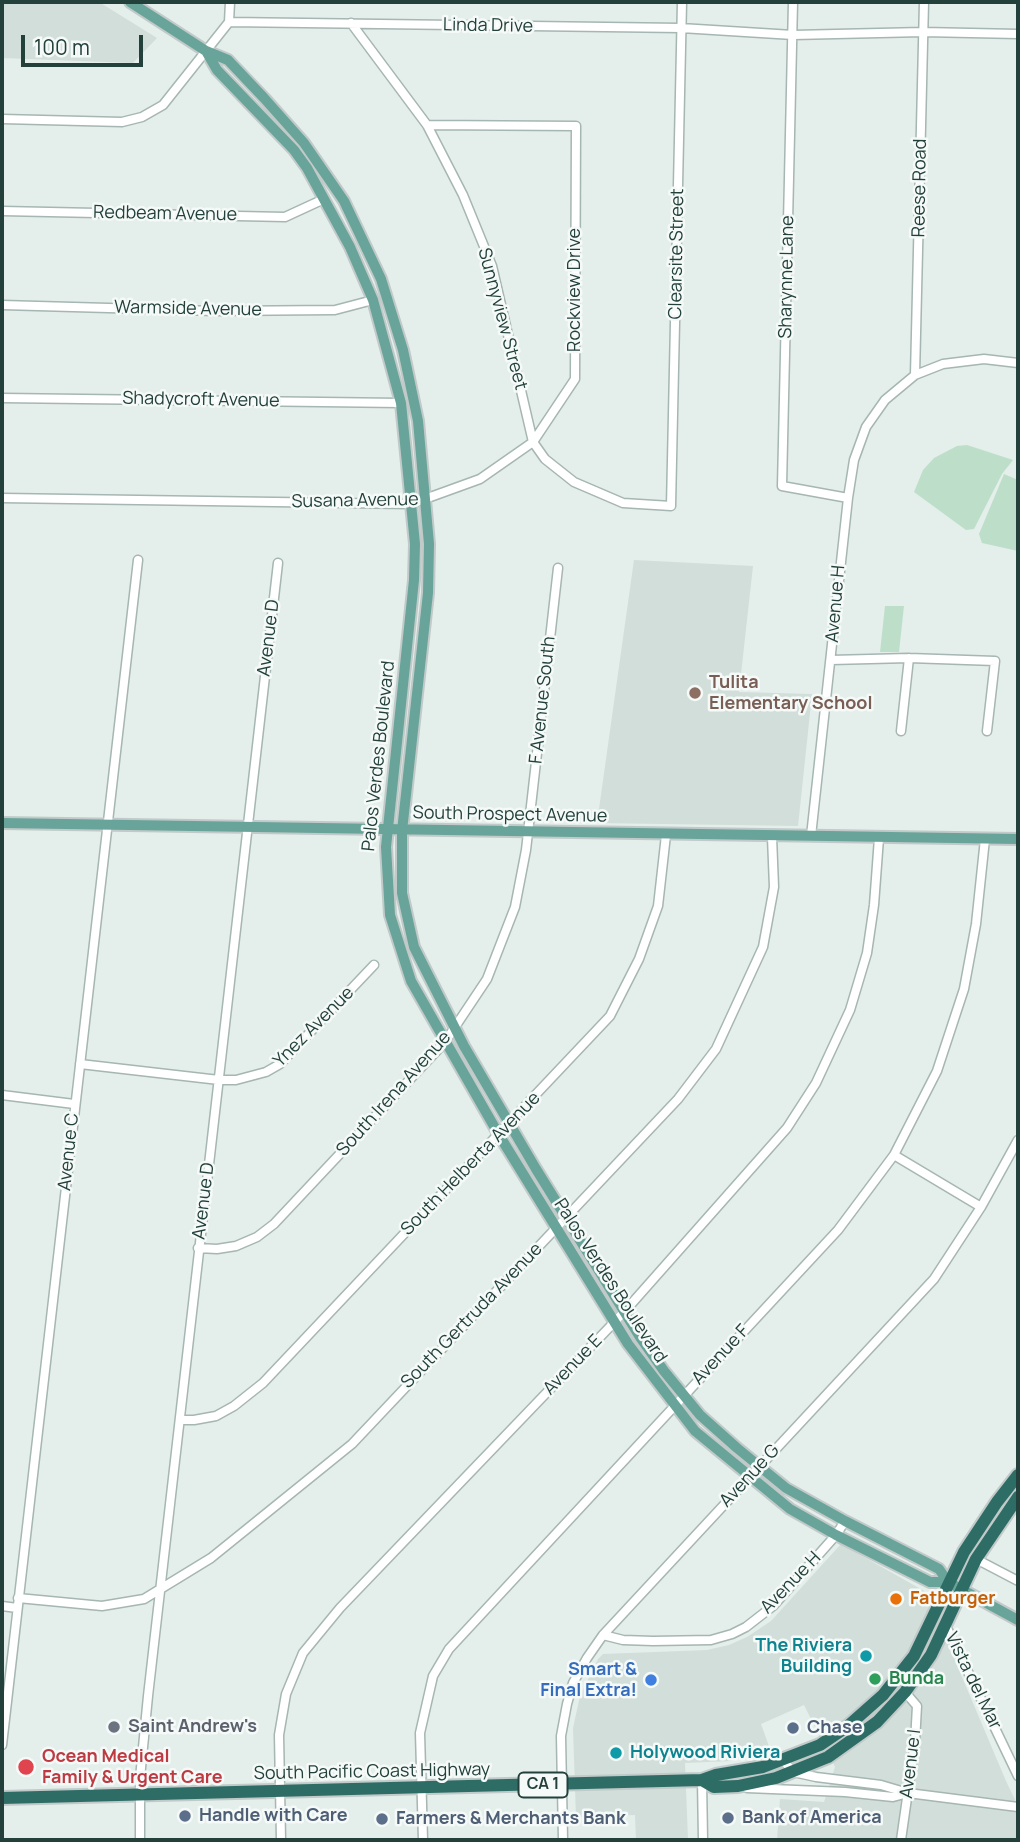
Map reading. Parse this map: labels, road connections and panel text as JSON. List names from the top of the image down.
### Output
{
  "streets": {
    "highway": ["South Pacific Coast Highway", "CA 1"],
    "main road": ["Palos Verdes Boulevard", "South Prospect Avenue"],
    "street": [
      "Linda Drive",
      "Reese Road",
      "Redbeam Avenue",
      "Clearsite Street",
      "Sharynne Lane",
      "Rockview Drive",
      "Warmside Avenue",
      "Sunnyview Street",
      "Shadycroft Avenue",
      "Susana Avenue",
      "Avenue H",
      "Avenue D",
      "F Avenue South",
      "Ynez Avenue",
      "South Irena Avenue",
      "Avenue C",
      "South Helberta Avenue",
      "South Gertruda Avenue",
      "Avenue F",
      "Avenue E",
      "Avenue G",
      "Vista del Mar",
      "Avenue I"
    ]
  },
  "crossings": [
    ["Linda Drive", "Reese Road"],
    ["Linda Drive", "Clearsite Street"],
    ["Linda Drive", "Sharynne Lane"],
    ["Linda Drive", "Sunnyview Street"],
    ["Reese Road", "Avenue H"],
    ["Redbeam Avenue", "Palos Verdes Boulevard"],
    ["Clearsite Street", "Rockview Drive"],
    ["Clearsite Street", "Sunnyview Street"],
    ["Clearsite Street", "Susana Avenue"],
    ["Sharynne Lane", "Avenue H"],
    ["Rockview Drive", "Sunnyview Street"],
    ["Rockview Drive", "Susana Avenue"],
    ["Warmside Avenue", "Palos Verdes Boulevard"],
    ["Sunnyview Street", "Susana Avenue"],
    ["Shadycroft Avenue", "Palos Verdes Boulevard"],
    ["Susana Avenue", "Palos Verdes Boulevard"],
    ["Avenue H", "Palos Verdes Boulevard"],
    ["Avenue H", "South Prospect Avenue"],
    ["Avenue H", "Avenue G"],
    ["Avenue D", "South Prospect Avenue"],
    ["Avenue D", "Ynez Avenue"],
    ["Avenue D", "South Irena Avenue"],
    ["Avenue D", "South Helberta Avenue"],
    ["Avenue D", "South Gertruda Avenue"],
    ["Avenue D", "South Pacific Coast Highway"],
    ["F Avenue South", "South Prospect Avenue"],
    ["F Avenue South", "South Irena Avenue"],
    ["Palos Verdes Boulevard", "South Prospect Avenue"],
    ["Palos Verdes Boulevard", "South Irena Avenue"],
    ["Palos Verdes Boulevard", "South Helberta Avenue"],
    ["Palos Verdes Boulevard", "South Gertruda Avenue"],
    ["Palos Verdes Boulevard", "Avenue F"],
    ["Palos Verdes Boulevard", "Avenue E"],
    ["Palos Verdes Boulevard", "Avenue G"],
    ["Palos Verdes Boulevard", "South Pacific Coast Highway"],
    ["South Prospect Avenue", "South Irena Avenue"],
    ["South Prospect Avenue", "Avenue C"],
    ["South Prospect Avenue", "South Helberta Avenue"],
    ["South Prospect Avenue", "South Gertruda Avenue"],
    ["South Prospect Avenue", "Avenue F"],
    ["South Prospect Avenue", "Avenue E"],
    ["Ynez Avenue", "Avenue C"],
    ["Avenue C", "South Gertruda Avenue"],
    ["Avenue F", "South Pacific Coast Highway"],
    ["Avenue E", "South Pacific Coast Highway"],
    ["Avenue G", "South Pacific Coast Highway"],
    ["Vista del Mar", "South Pacific Coast Highway"],
    ["Avenue I", "South Pacific Coast Highway"]
  ],
  "places": [
    "Tulita Elementary School",
    "Fatburger",
    "The Riviera Building",
    "Bunda",
    "Smart & Final Extra!",
    "Saint Andrew's",
    "Chase",
    "Holywood Riviera",
    "Ocean Medical Family & Urgent Care",
    "Handle with Care",
    "Bank of America",
    "Farmers & Merchants Bank"
  ],
  "scale_bar": "100 m"
}
